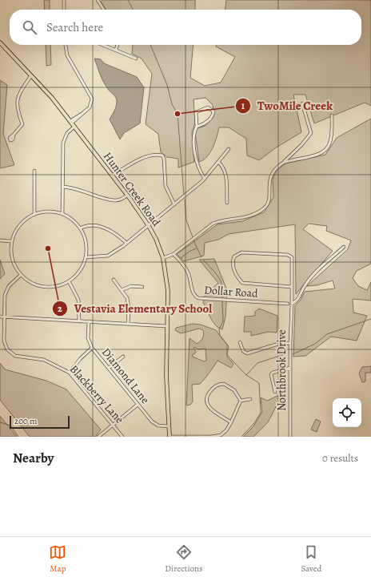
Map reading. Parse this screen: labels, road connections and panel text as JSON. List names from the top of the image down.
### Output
{
  "streets": {
    "main road": ["Hunter Creek Road"],
    "street": [
      "Dollar Road",
      "Northbrook Drive",
      "Diamond Lane",
      "Blackberry Lane"
    ]
  },
  "crossings": [
    ["Hunter Creek Road", "Diamond Lane"]
  ],
  "places": ["TwoMile Creek", "Vestavia Elementary School"],
  "scale_bar": "200 m",
  "page": {
    "search": "Search here",
    "scale": "200 m",
    "heading": ["Nearby", "0 results"],
    "nav": ["Map", "Directions", "Saved"]
  }
}
